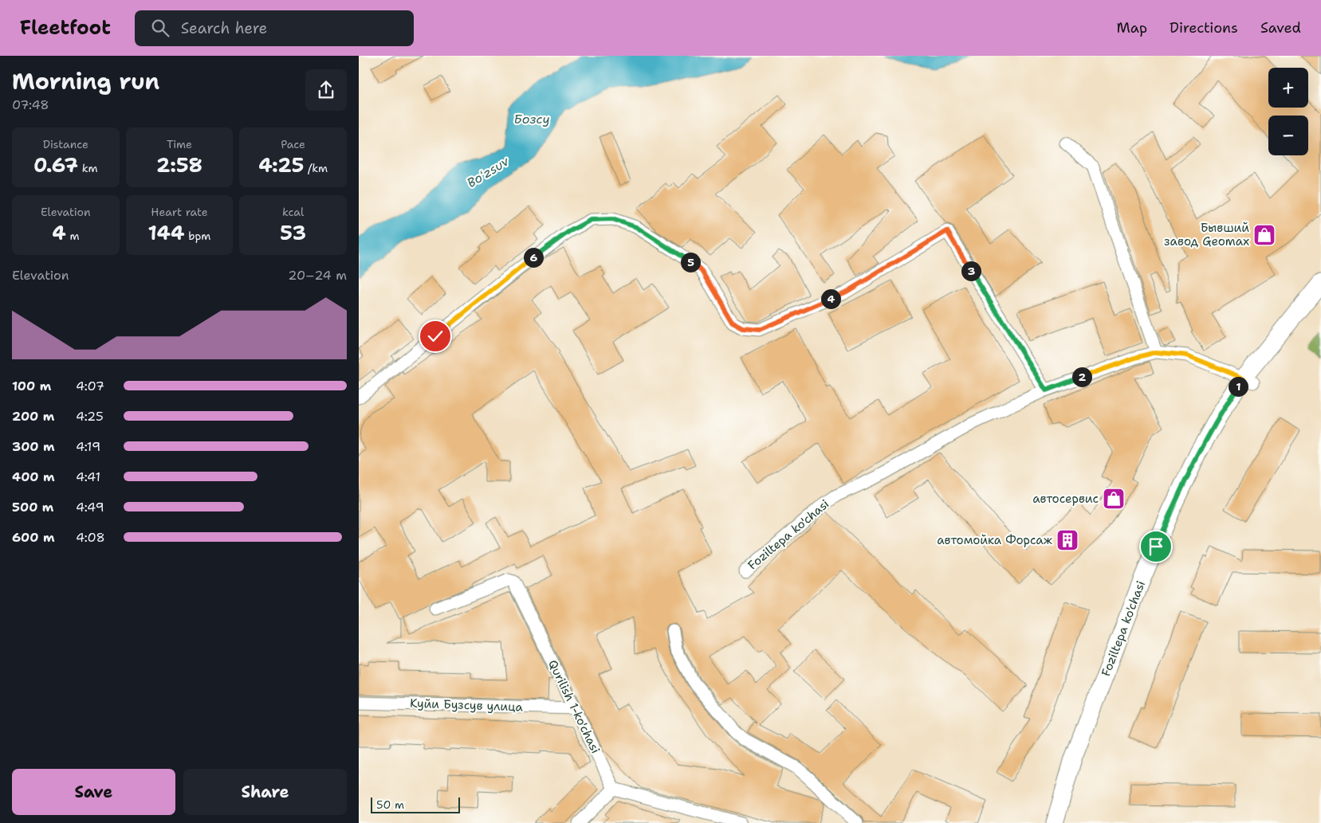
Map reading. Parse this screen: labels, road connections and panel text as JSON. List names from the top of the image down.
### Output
{
  "streets": {
    "main road": ["Foziltepa ko'chasi"],
    "street": ["Куйи Бузсув улица", "Qurilish 1-ko'chasi"]
  },
  "crossings": [
    ["Куйи Бузсув улица", "Qurilish 1-ko'chasi"]
  ],
  "water": ["Бозсу", "Boʻzsuv"],
  "places": {
    "shop": ["Бывший завод Geomax", "автосервис"],
    "building": ["автомойка Форсаж"]
  },
  "scale_bar": "50 m",
  "page": {
    "header": "Fleetfoot",
    "search": "Search here",
    "nav": ["Map", "Directions", "Saved"],
    "heading": ["Morning run", "07:48"],
    "map_buttons": ["+", "−"],
    "stats": [
      ["Distance", "0.67 km"],
      ["Time", "2:58"],
      ["Pace", "4:25 /km"],
      ["Elevation", "4 m"],
      ["Heart rate", "144 bpm"],
      ["kcal", "53"]
    ],
    "pins": [
      "6",
      "5",
      "3",
      "4",
      "2",
      "1"
    ],
    "chart": ["Elevation", "20–24 m"],
    "list": [
      {
        "name": "100 m",
        "note": "4:07"
      },
      {
        "name": "200 m",
        "note": "4:25"
      },
      {
        "name": "300 m",
        "note": "4:19"
      },
      {
        "name": "400 m",
        "note": "4:41"
      },
      {
        "name": "500 m",
        "note": "4:49"
      },
      {
        "name": "600 m",
        "note": "4:08"
      }
    ],
    "buttons": ["Save", "Share"],
    "scale": "50 m"
  }
}
